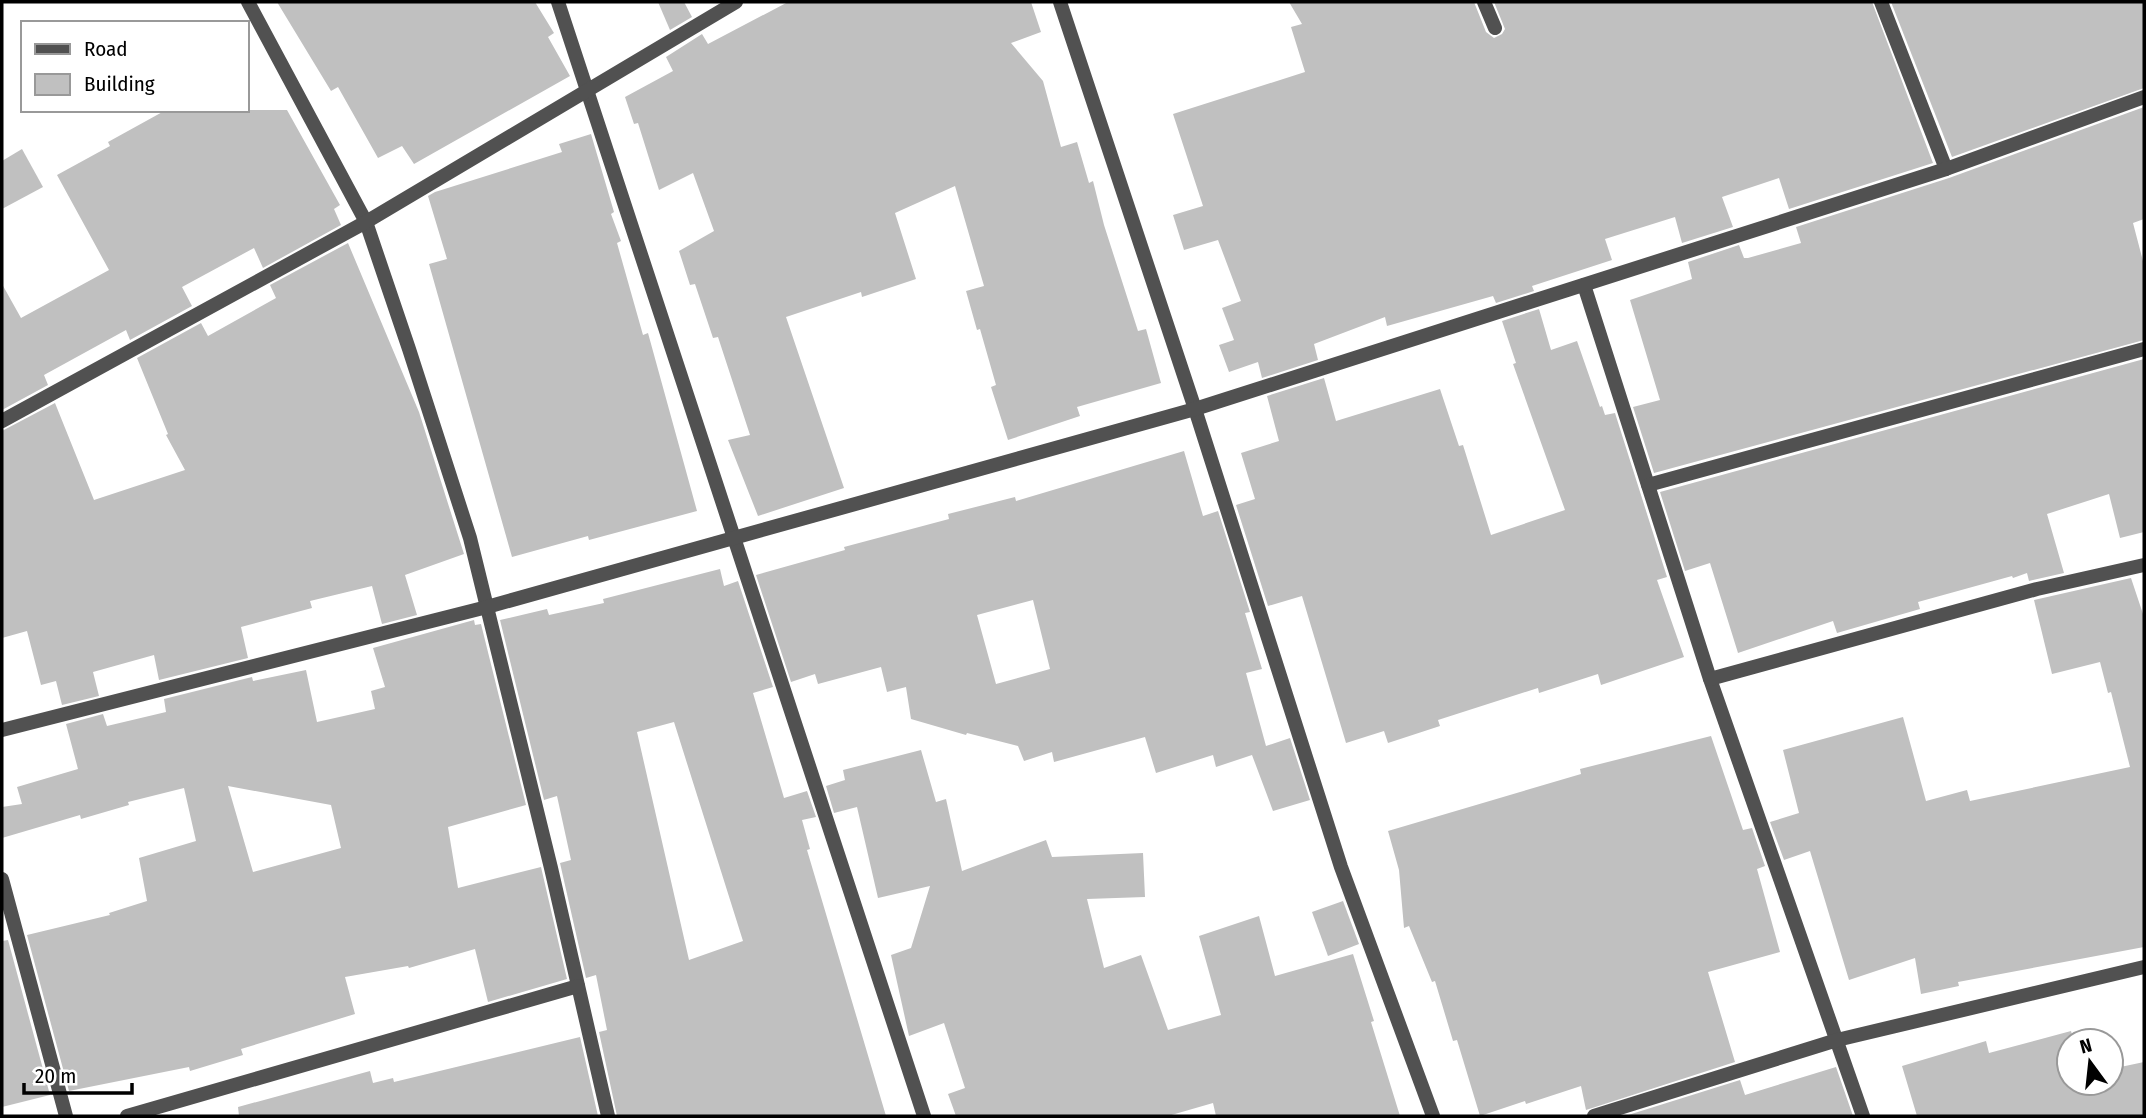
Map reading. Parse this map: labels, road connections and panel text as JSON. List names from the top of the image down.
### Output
{
  "legend": ["Road", "Building"],
  "scale_bar": "20 m",
  "north": "top"
}
